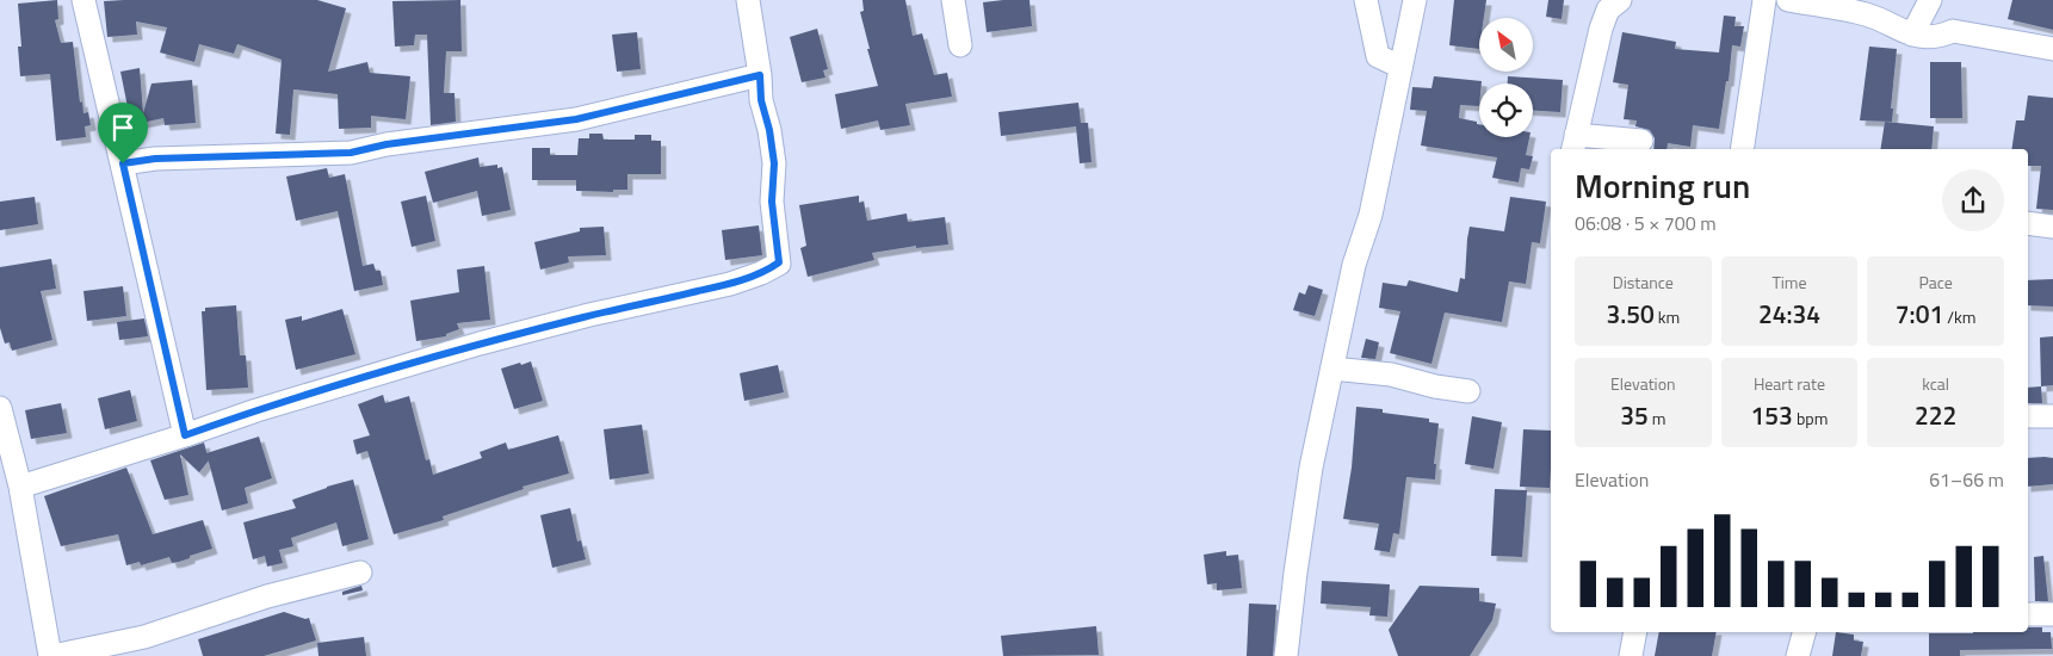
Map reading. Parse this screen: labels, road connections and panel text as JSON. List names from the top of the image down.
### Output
{
  "north": "top left",
  "page": {
    "heading": ["Morning run", "06:08 · 5 × 700 m"],
    "stats": [
      ["Distance", "3.50 km"],
      ["Time", "24:34"],
      ["Pace", "7:01 /km"],
      ["Elevation", "35 m"],
      ["Heart rate", "153 bpm"],
      ["kcal", "222"]
    ],
    "chart": ["Elevation", "61–66 m"]
  }
}
